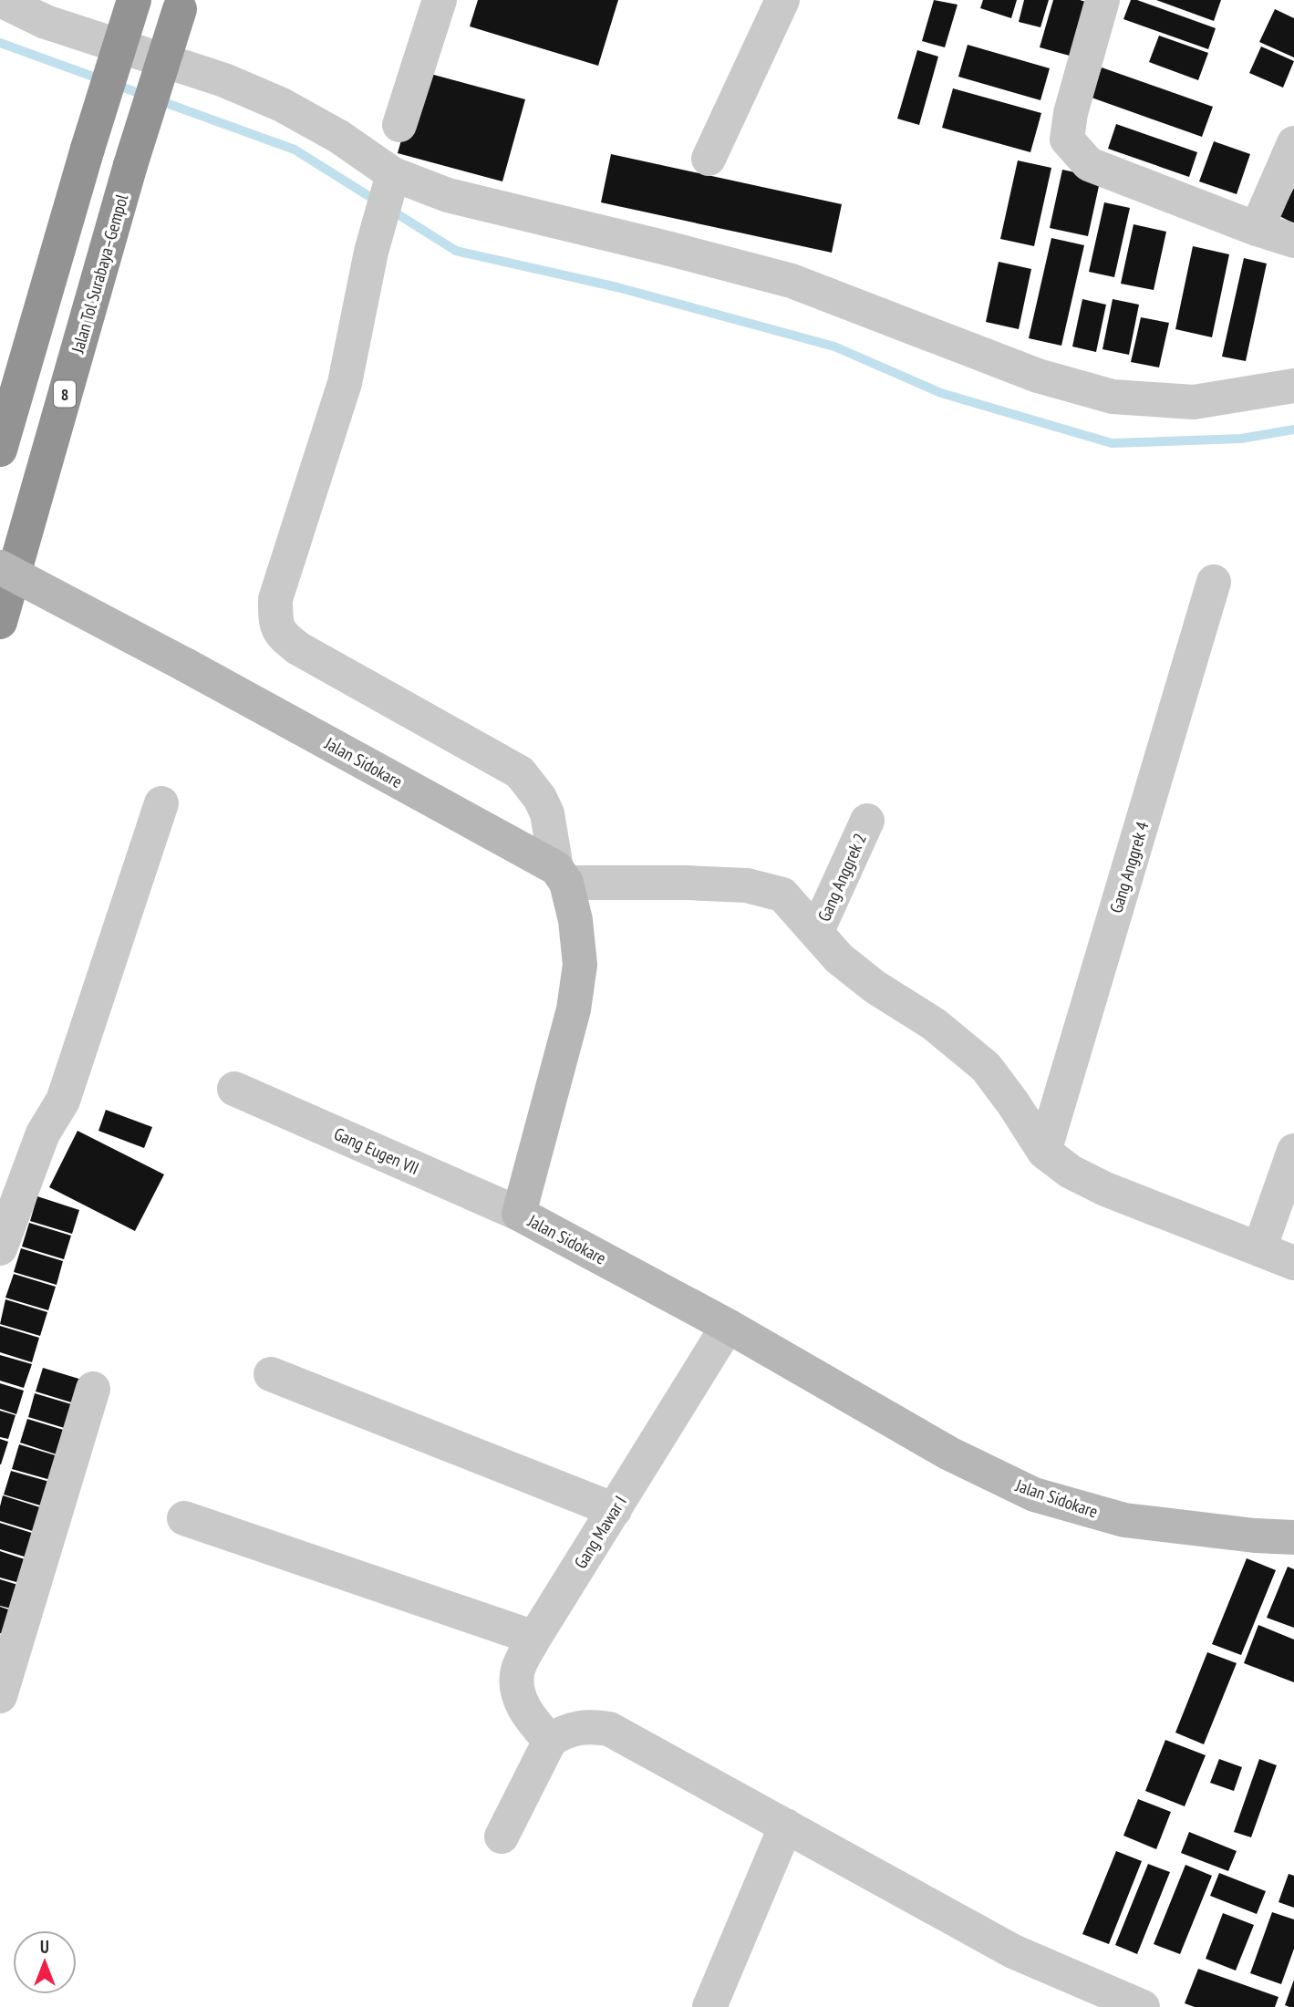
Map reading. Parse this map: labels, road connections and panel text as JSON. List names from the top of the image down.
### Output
{
  "streets": {
    "highway": ["Jalan Tol Surabaya–Gempol", "8"],
    "street": [
      "Jalan Sidokare",
      "Gang Anggrek 4",
      "Gang Anggrek 2",
      "Gang Eugen VII",
      "Gang Mawar I"
    ]
  },
  "crossings": [
    ["Jalan Sidokare", "Gang Eugen VII"],
    ["Jalan Sidokare", "Gang Mawar I"]
  ],
  "north": "top"
}
